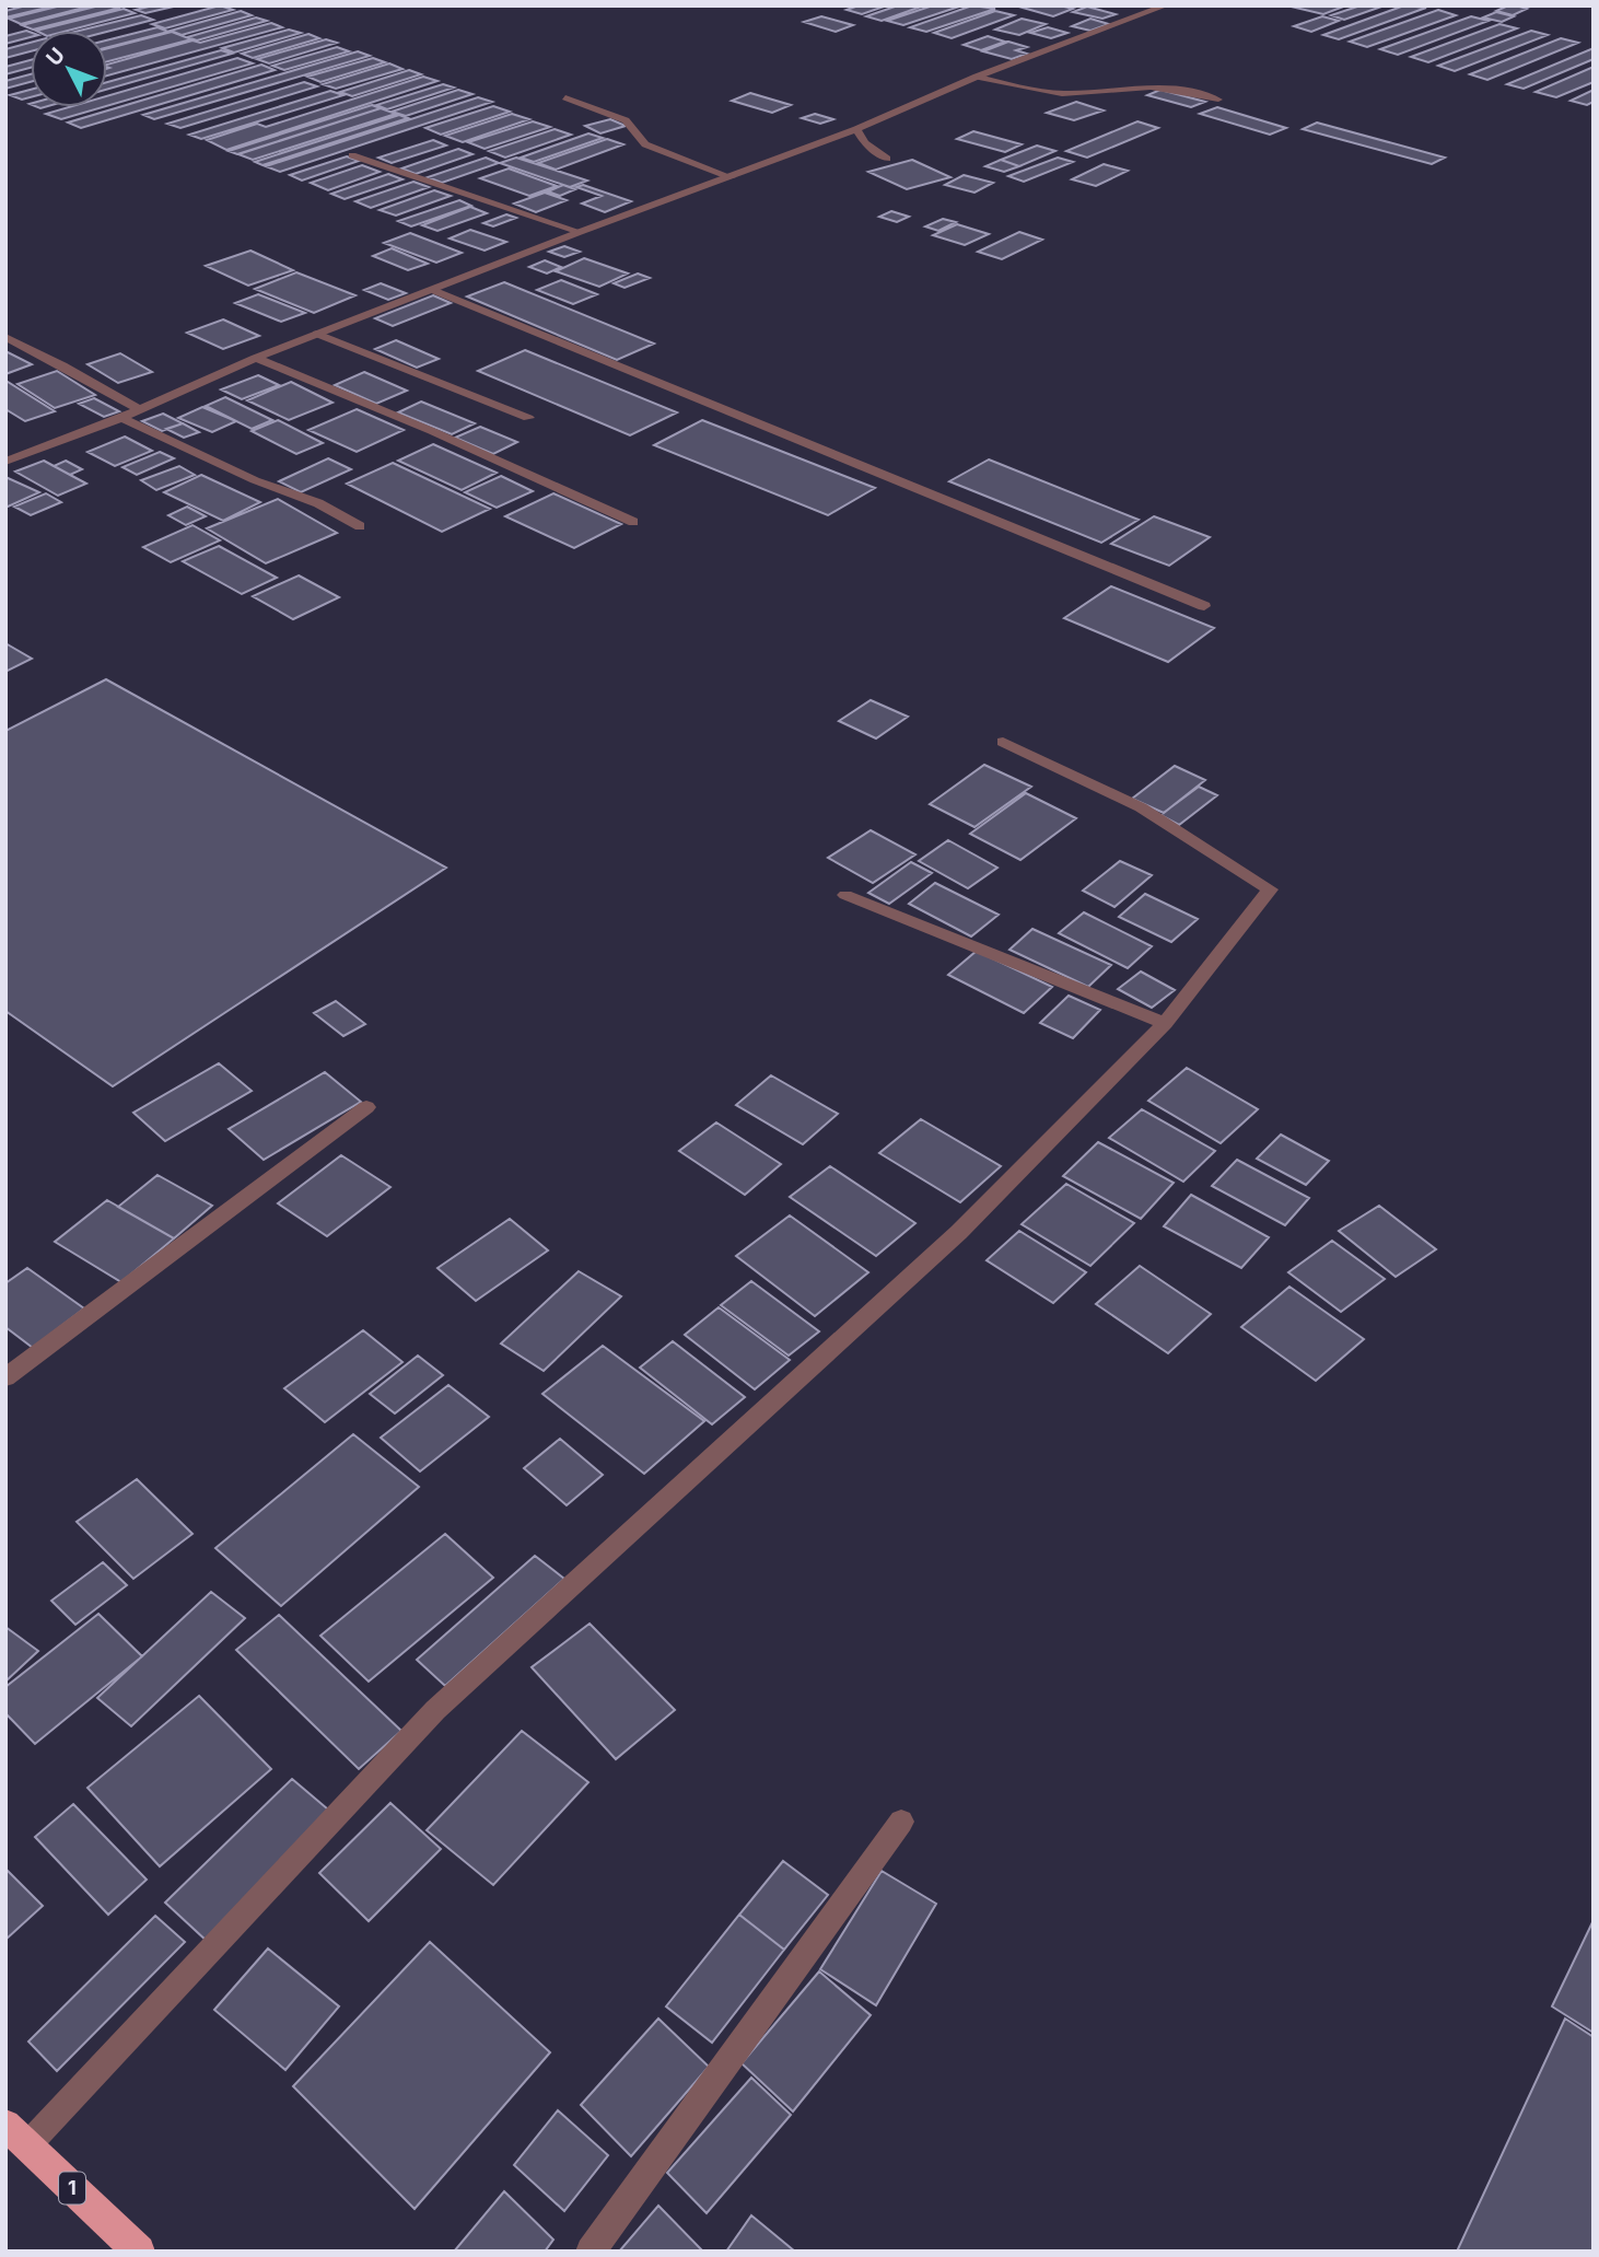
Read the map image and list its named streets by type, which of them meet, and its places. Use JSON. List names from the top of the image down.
{
  "streets": {
    "highway": ["1"]
  },
  "north": "top left"
}
